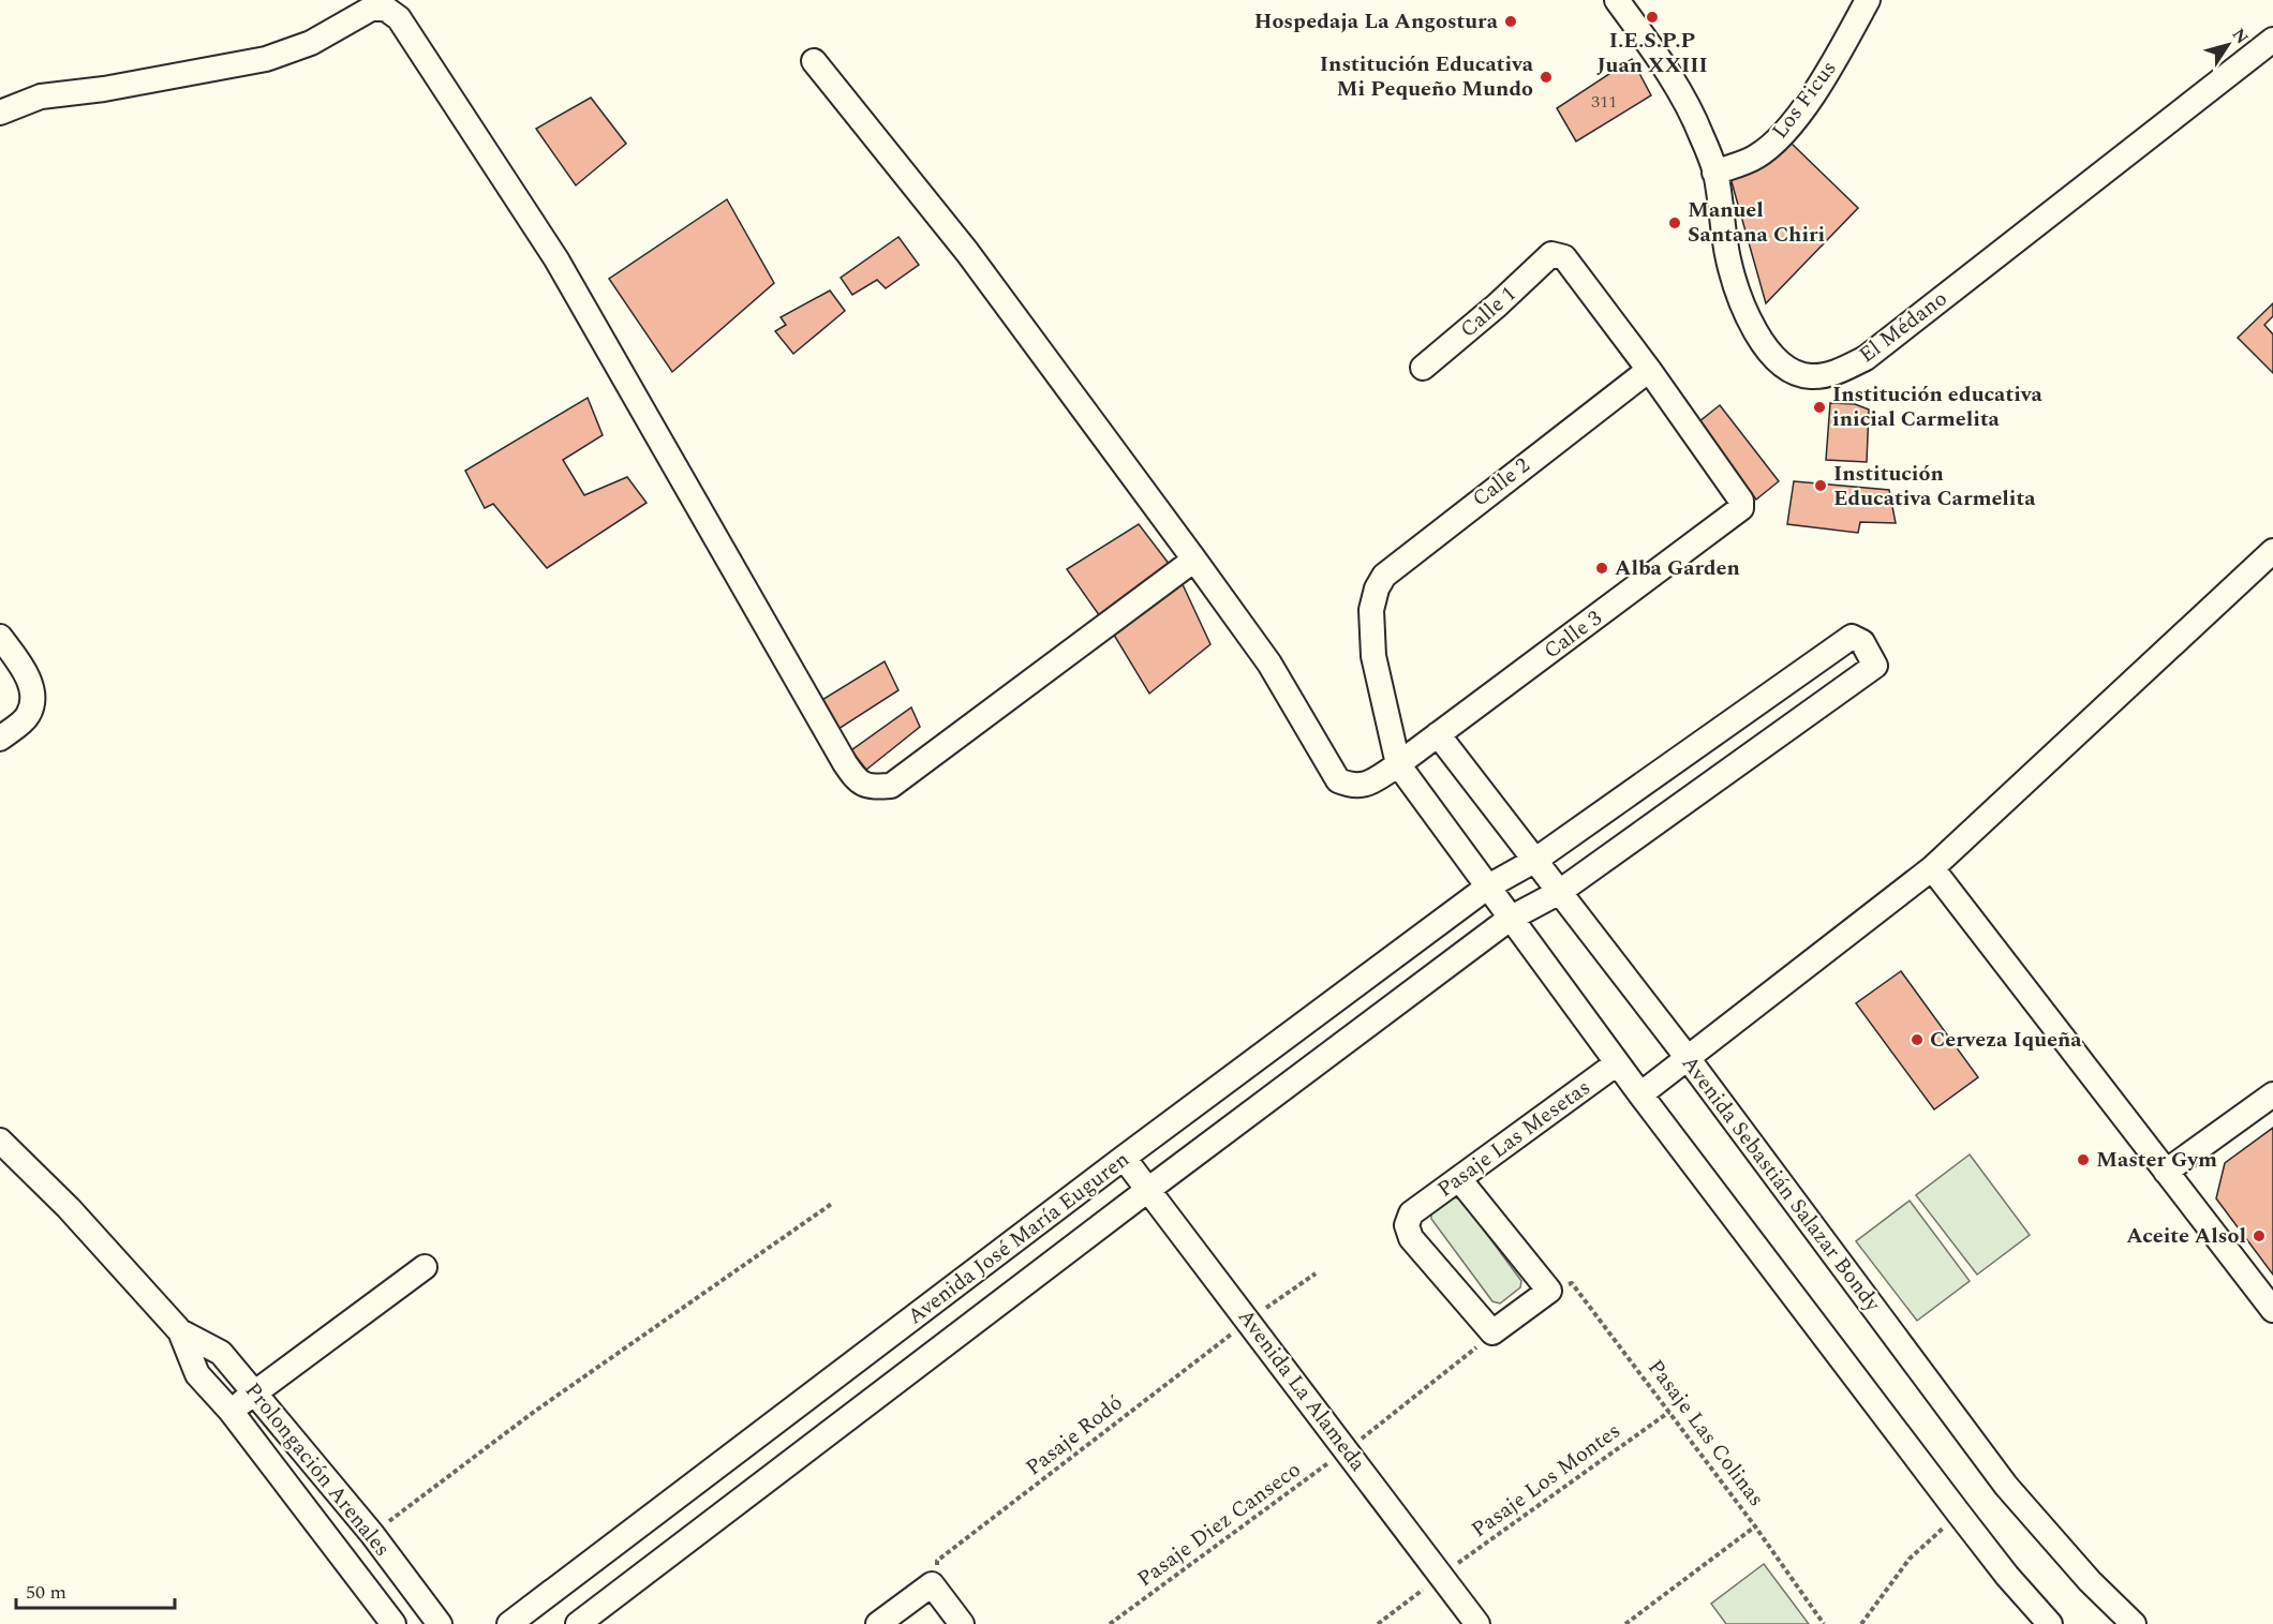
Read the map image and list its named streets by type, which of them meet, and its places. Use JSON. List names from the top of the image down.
{
  "streets": {
    "street": [
      "Los Ficus",
      "Calle 1",
      "El Médano",
      "Calle 2",
      "Calle 3",
      "Pasaje Las Mesetas",
      "Avenida Sebastián Salazar Bondy",
      "Avenida José María Euguren",
      "Avenida La Alameda",
      "Prolongación Arenales"
    ],
    "path": [
      "Pasaje Las Colinas",
      "Pasaje Rodó",
      "Pasaje Los Montes",
      "Pasaje Diez Canseco"
    ]
  },
  "crossings": [
    ["Los Ficus", "El Médano"],
    ["Calle 1", "Calle 2"],
    ["Calle 1", "Calle 3"],
    ["Calle 2", "Calle 3"],
    ["Calle 3", "Avenida Sebastián Salazar Bondy"],
    ["Pasaje Las Mesetas", "Pasaje Diez Canseco"],
    ["Avenida Sebastián Salazar Bondy", "Avenida José María Euguren"],
    ["Avenida José María Euguren", "Avenida La Alameda"],
    ["Avenida La Alameda", "Pasaje Rodó"],
    ["Avenida La Alameda", "Pasaje Los Montes"],
    ["Avenida La Alameda", "Pasaje Diez Canseco"],
    ["Pasaje Las Colinas", "Pasaje Los Montes"]
  ],
  "places": [
    "I.E.S.P.P Juan XXIII",
    "Hospedaja La Angostura",
    "Institución Educativa Mi Pequeño Mundo",
    "Manuel Santana Chiri",
    "Institución educativa inicial Carmelita",
    "Institución Educativa Carmelita",
    "Alba Garden",
    "Cerveza Iqueña",
    "Master Gym",
    "Aceite Alsol"
  ],
  "house_numbers": ["311"],
  "scale_bar": "50 m",
  "north": "top right"
}
